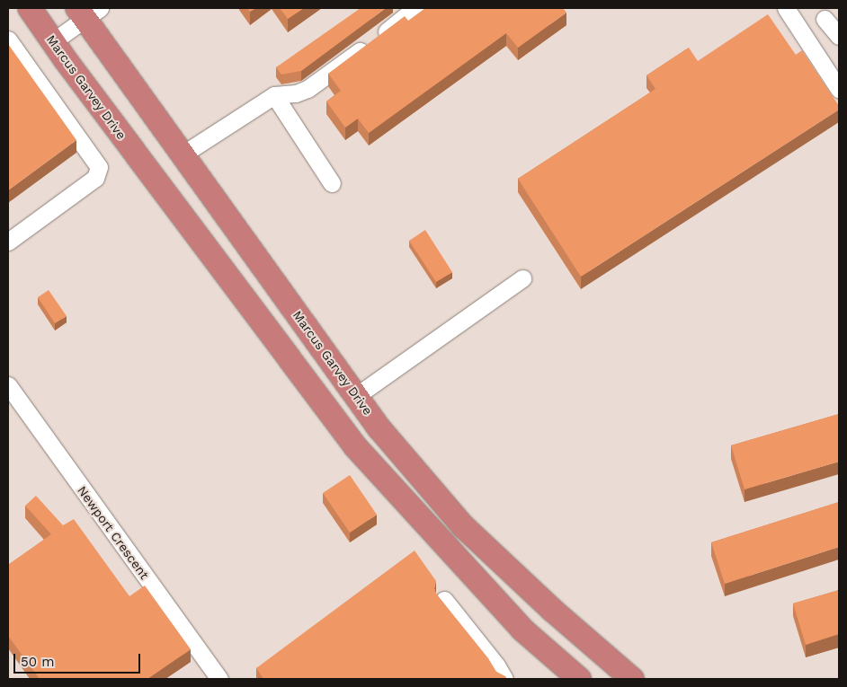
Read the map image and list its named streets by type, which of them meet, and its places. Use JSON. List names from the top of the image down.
{
  "streets": {
    "highway": ["Marcus Garvey Drive"],
    "street": ["Newport Crescent"]
  },
  "scale_bar": "50 m"
}
